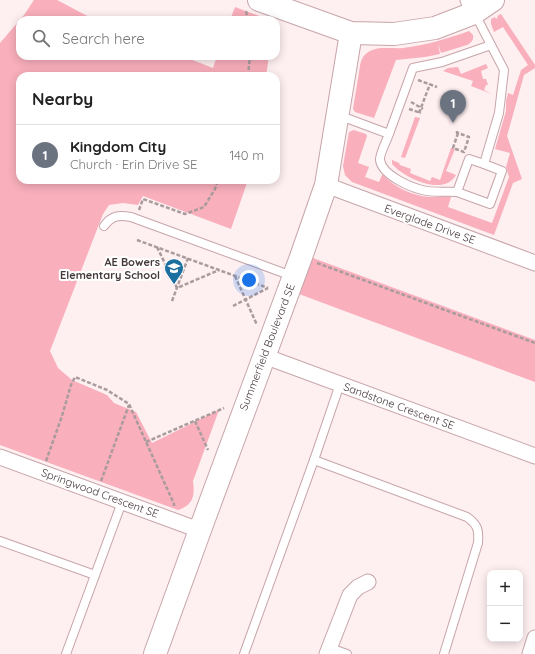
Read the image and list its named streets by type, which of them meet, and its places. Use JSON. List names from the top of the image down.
{
  "streets": {
    "street": [
      "Everglade Drive SE",
      "Summerfield Boulevard SE",
      "Sandstone Crescent SE",
      "Springwood Crescent SE"
    ]
  },
  "crossings": [
    ["Everglade Drive SE", "Summerfield Boulevard SE"],
    ["Summerfield Boulevard SE", "Sandstone Crescent SE"],
    ["Summerfield Boulevard SE", "Springwood Crescent SE"]
  ],
  "places": {
    "school or university": ["AE Bowers Elementary School"]
  },
  "page": {
    "search": "Search here",
    "heading": "Nearby",
    "pins": "1",
    "list": [
      {
        "mark": "1",
        "name": "Kingdom City",
        "note": "Church · Erin Drive SE",
        "value": "140 m"
      }
    ],
    "map_buttons": ["+", "−"]
  }
}
